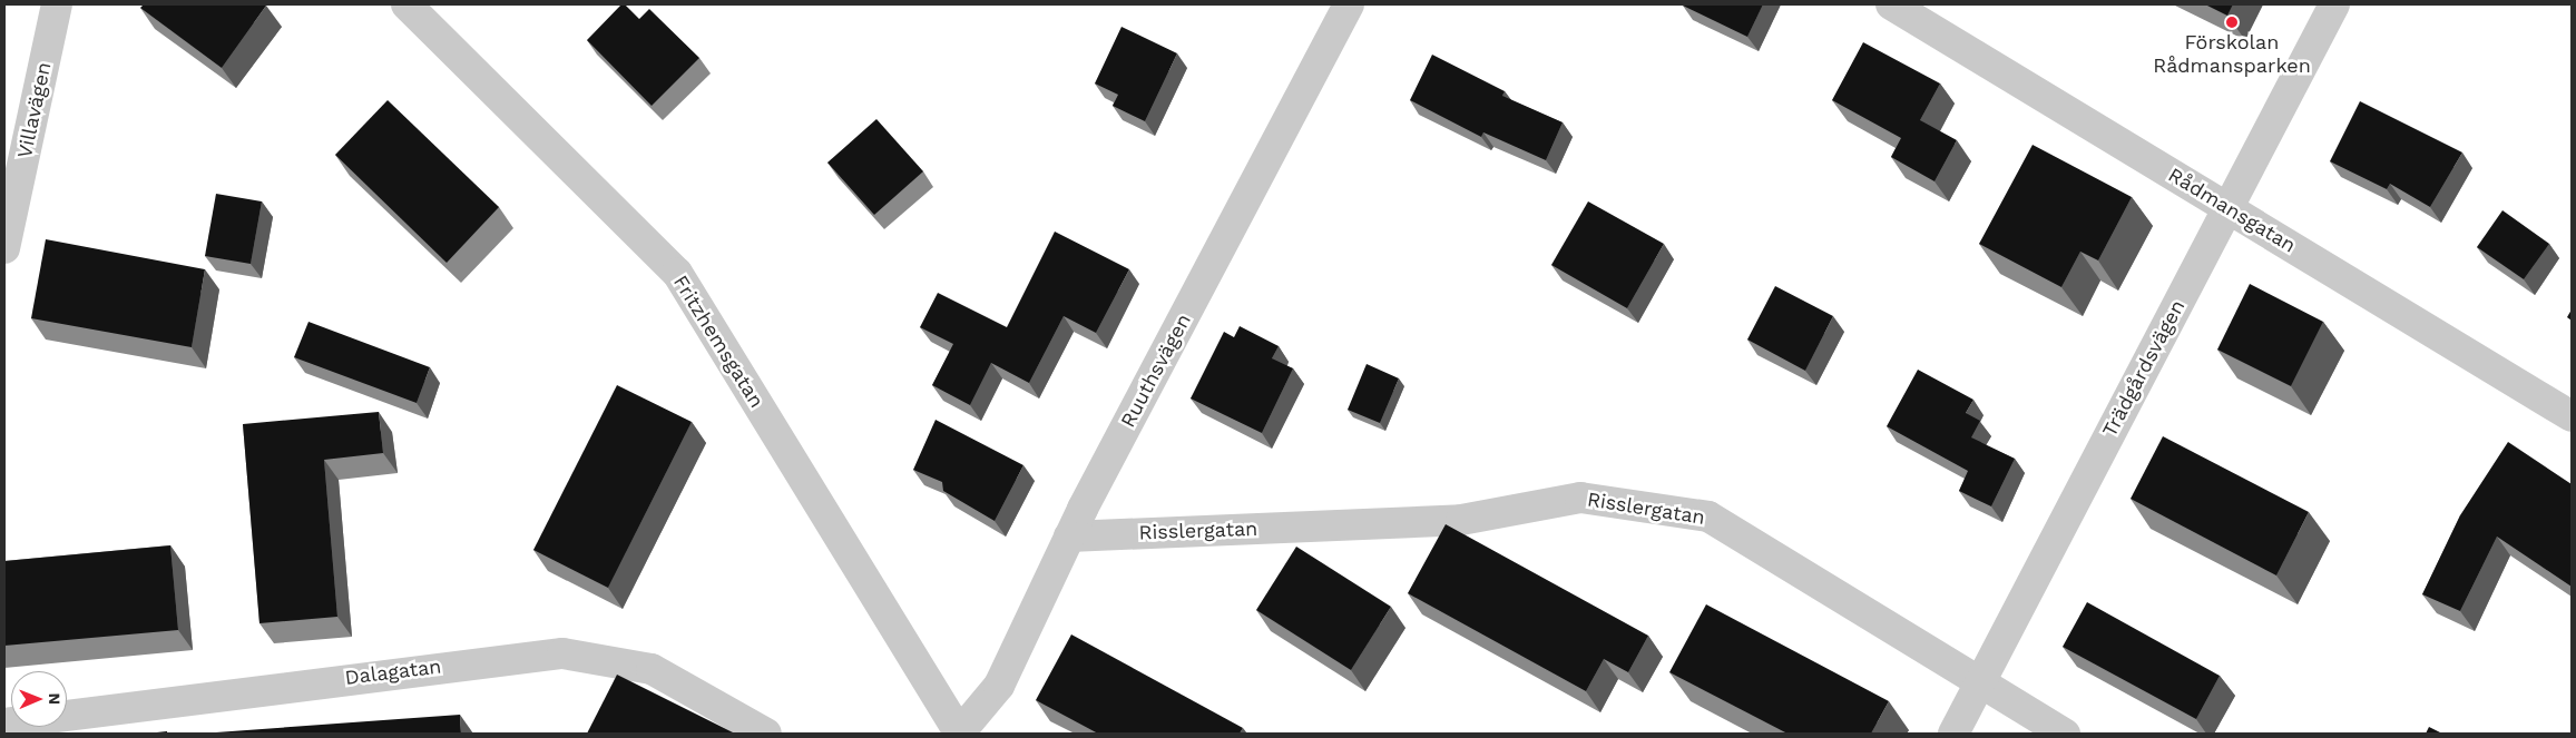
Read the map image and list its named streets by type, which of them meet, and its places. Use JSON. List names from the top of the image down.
{
  "streets": {
    "street": [
      "Villavägen",
      "Rådmansgatan",
      "Fritzhemsgatan",
      "Trädgårdsvägen",
      "Ruuthsvägen",
      "Risslergatan",
      "Dalagatan"
    ]
  },
  "crossings": [
    ["Rådmansgatan", "Trädgårdsvägen"],
    ["Fritzhemsgatan", "Ruuthsvägen"],
    ["Trädgårdsvägen", "Risslergatan"],
    ["Ruuthsvägen", "Risslergatan"]
  ],
  "places": ["Förskolan Rådmansparken"],
  "north": "right"
}
